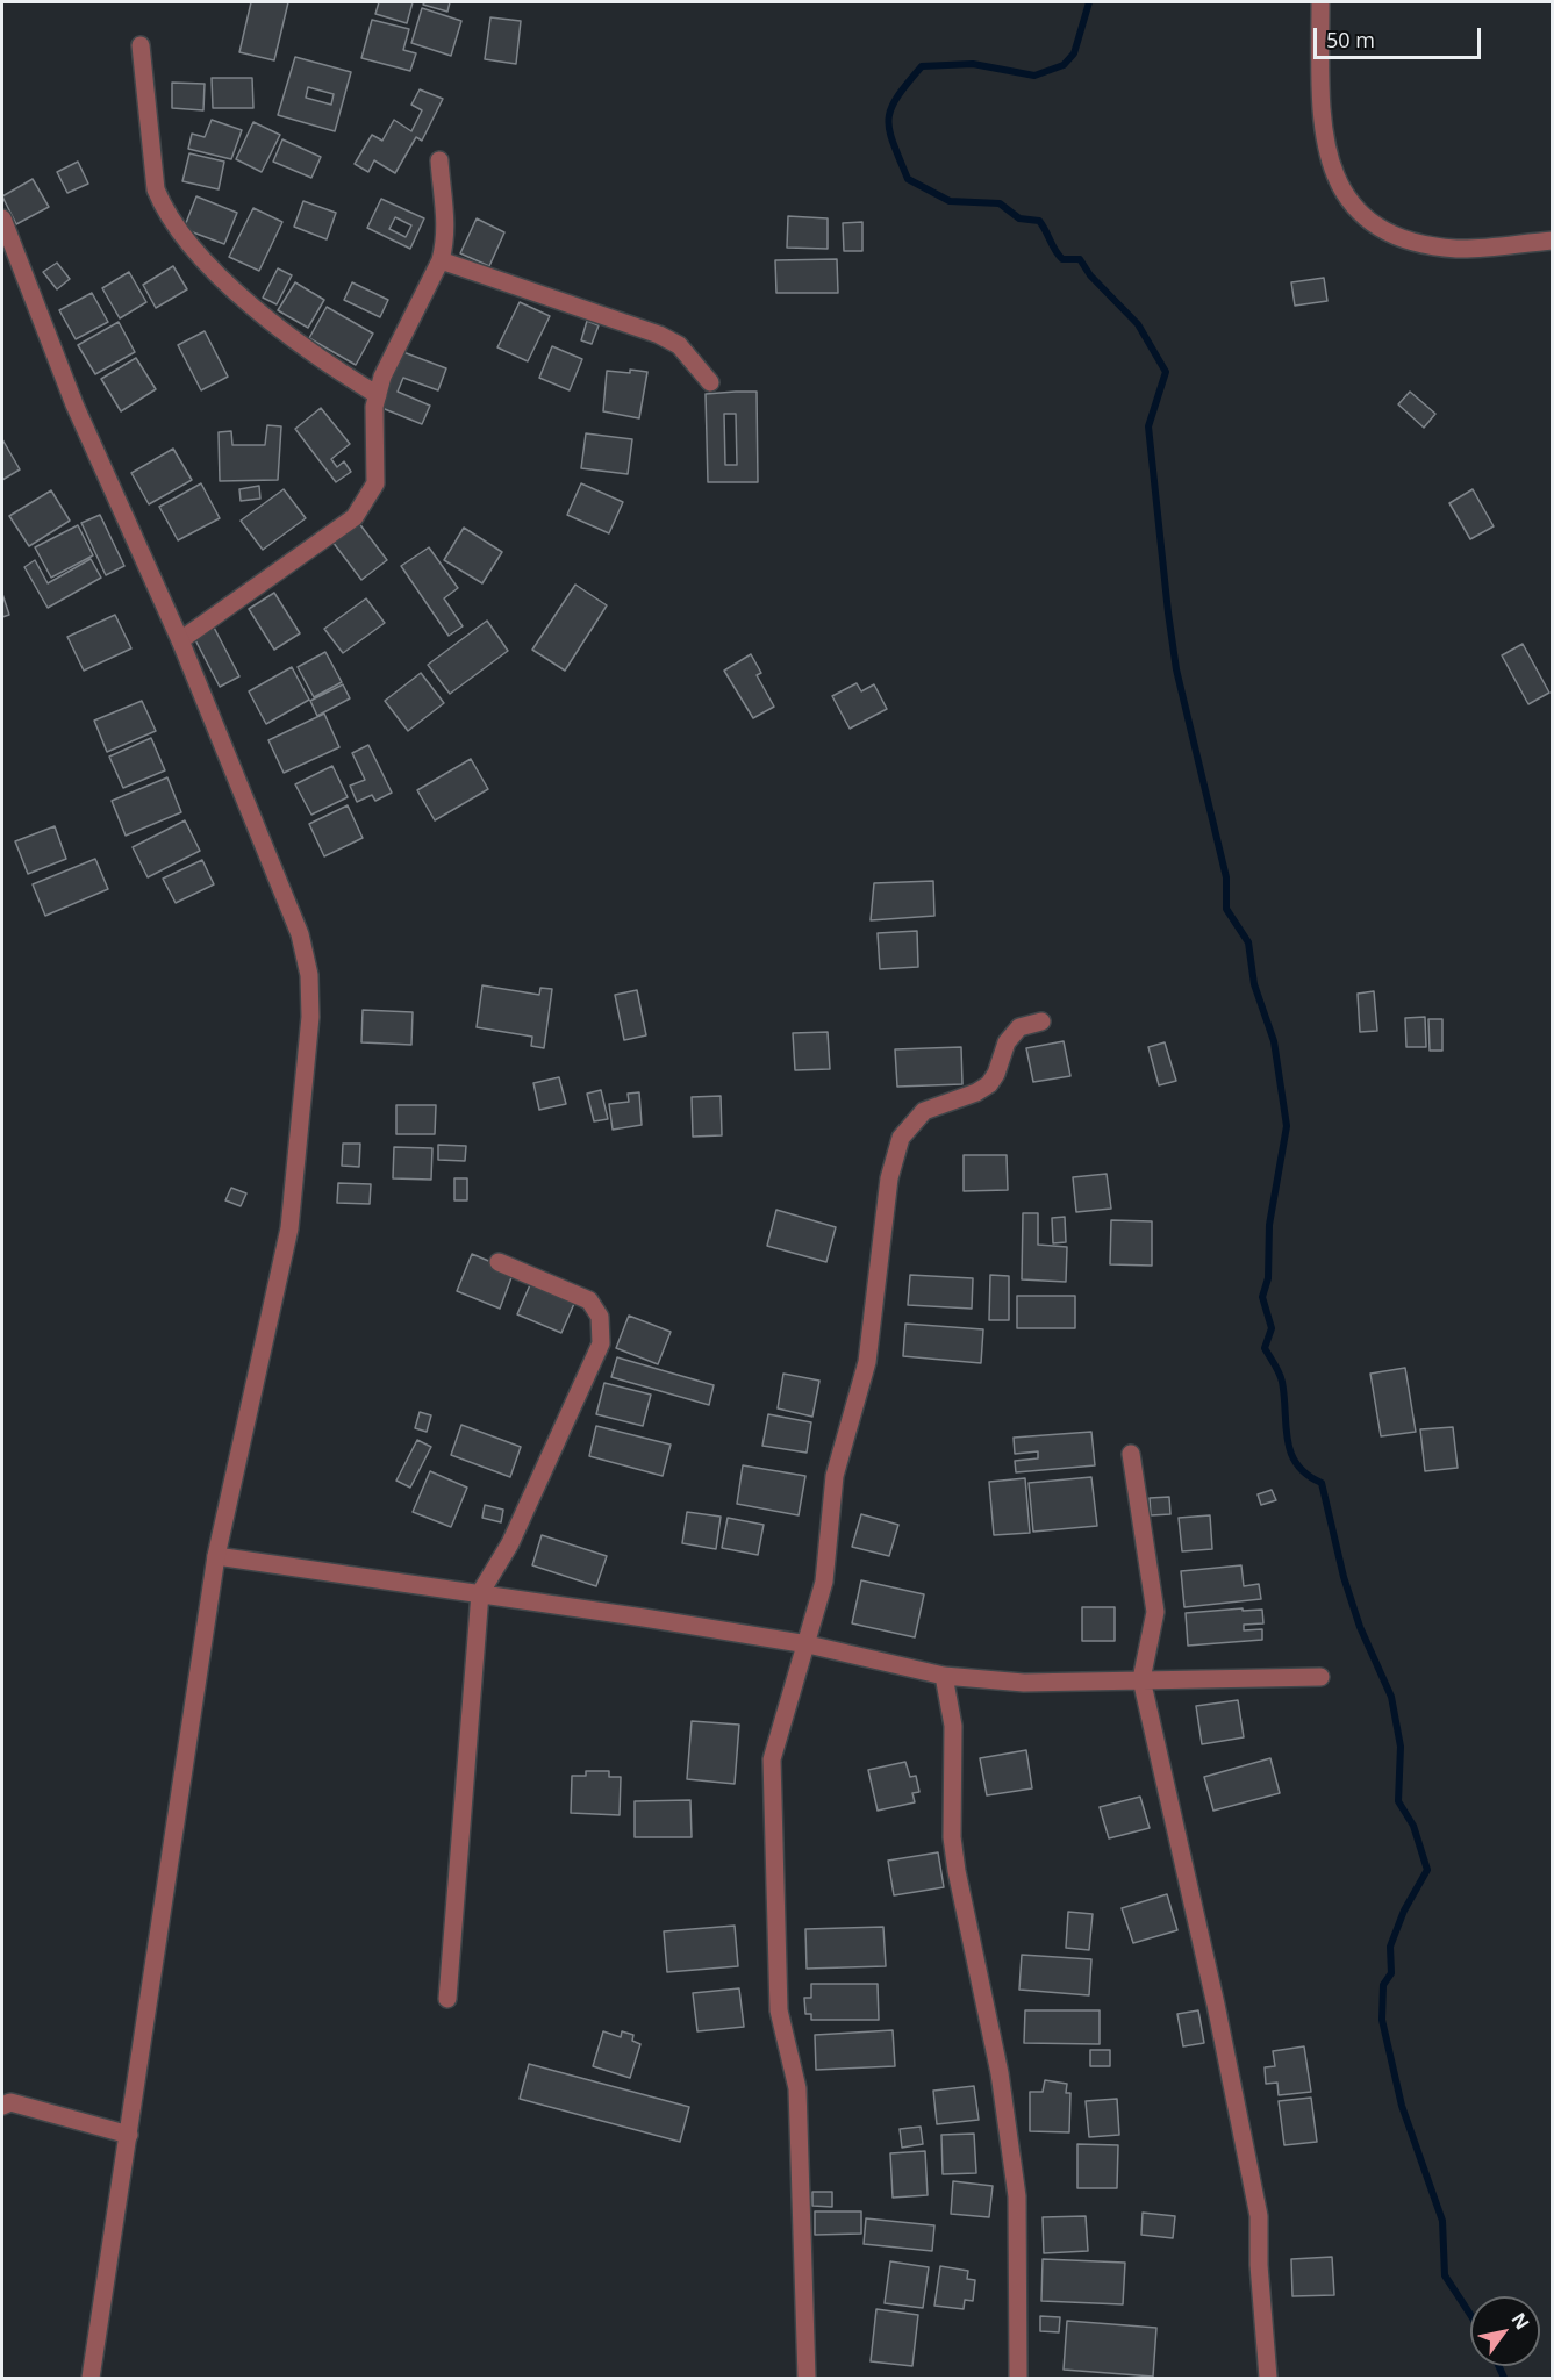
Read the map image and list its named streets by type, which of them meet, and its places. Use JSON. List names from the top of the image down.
{
  "scale_bar": "50 m",
  "north": "top right"
}
